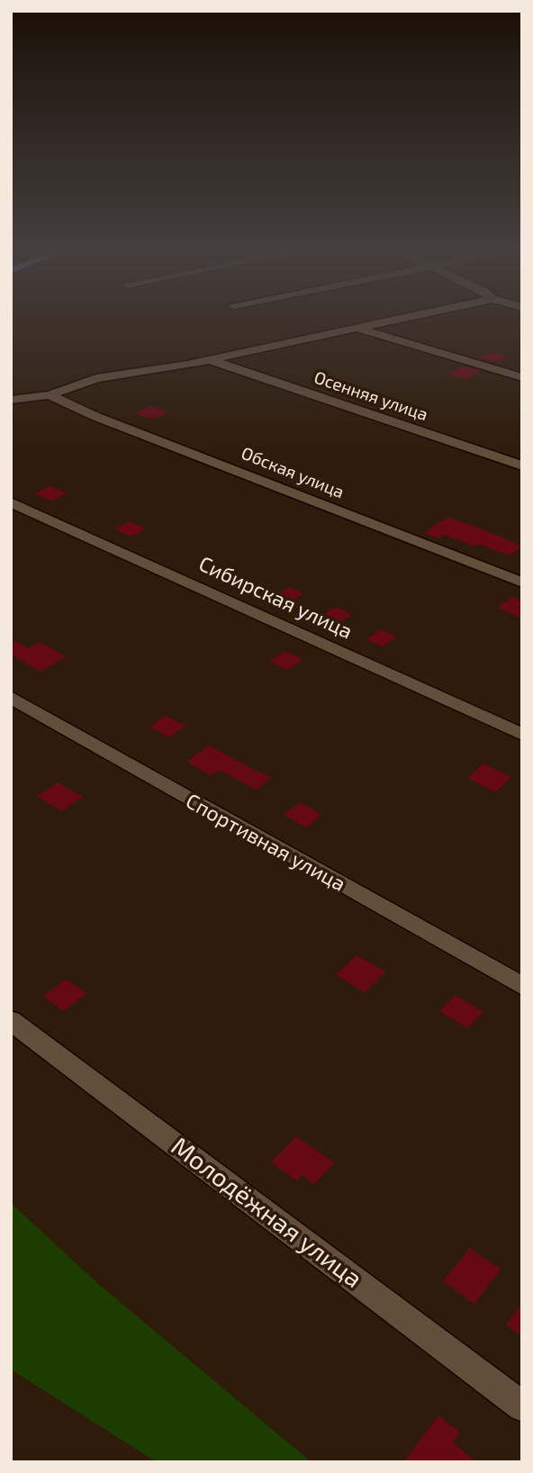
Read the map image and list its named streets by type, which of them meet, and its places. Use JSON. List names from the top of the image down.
{
  "streets": {
    "street": [
      "Осенняя улица",
      "Обская улица",
      "Сибирская улица",
      "Спортивная улица",
      "Молодёжная улица"
    ]
  }
}
